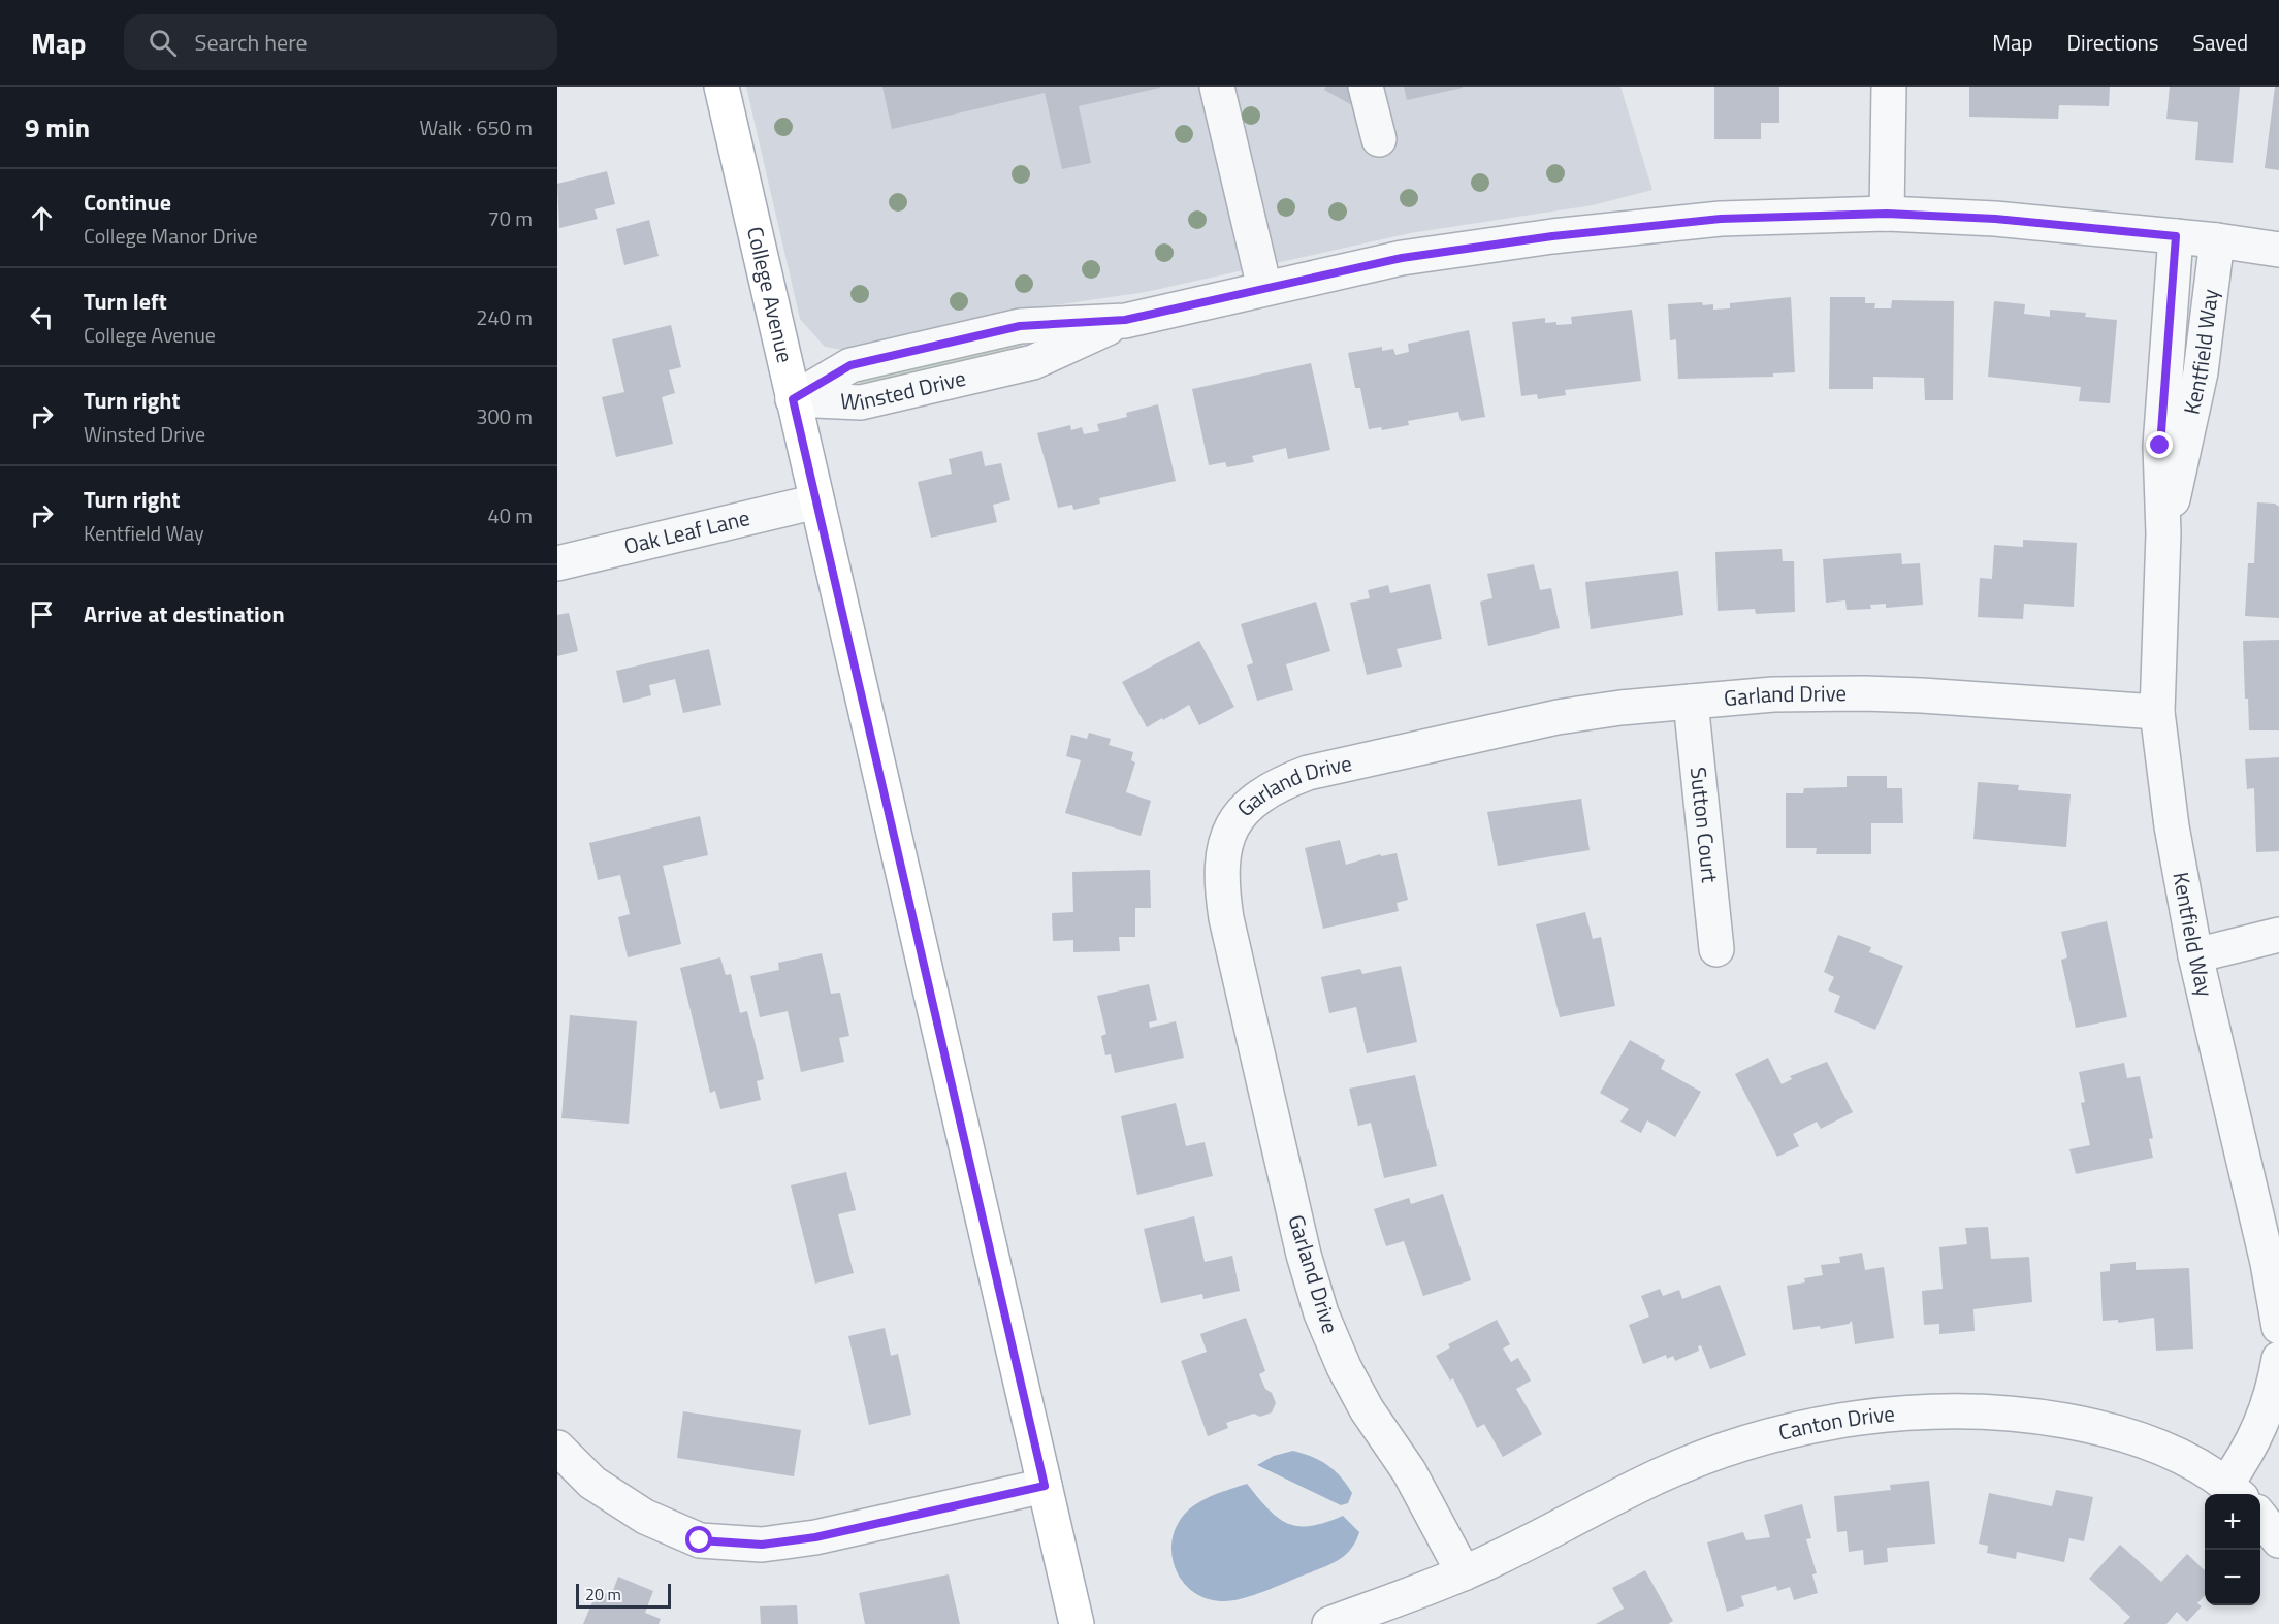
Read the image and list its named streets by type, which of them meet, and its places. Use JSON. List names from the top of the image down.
{
  "streets": {
    "main road": ["College Avenue"],
    "street": [
      "Kentfield Way",
      "Winsted Drive",
      "Oak Leaf Lane",
      "Garland Drive",
      "Sutton Court",
      "Canton Drive"
    ]
  },
  "crossings": [
    ["College Avenue", "Winsted Drive"],
    ["College Avenue", "Oak Leaf Lane"],
    ["Kentfield Way", "Winsted Drive"],
    ["Kentfield Way", "Garland Drive"],
    ["Garland Drive", "Sutton Court"],
    ["Garland Drive", "Canton Drive"]
  ],
  "scale_bar": "20 m",
  "page": {
    "header": "Map",
    "search": "Search here",
    "nav": ["Map", "Directions", "Saved"],
    "heading": ["9 min", "Walk · 650 m"],
    "list": [
      ["Continue", "College Manor Drive", "70 m"],
      ["Turn left", "College Avenue", "240 m"],
      ["Turn right", "Winsted Drive", "300 m"],
      ["Turn right", "Kentfield Way", "40 m"],
      "Arrive at destination"
    ],
    "map_buttons": ["+", "−"],
    "scale": "20 m"
  }
}
